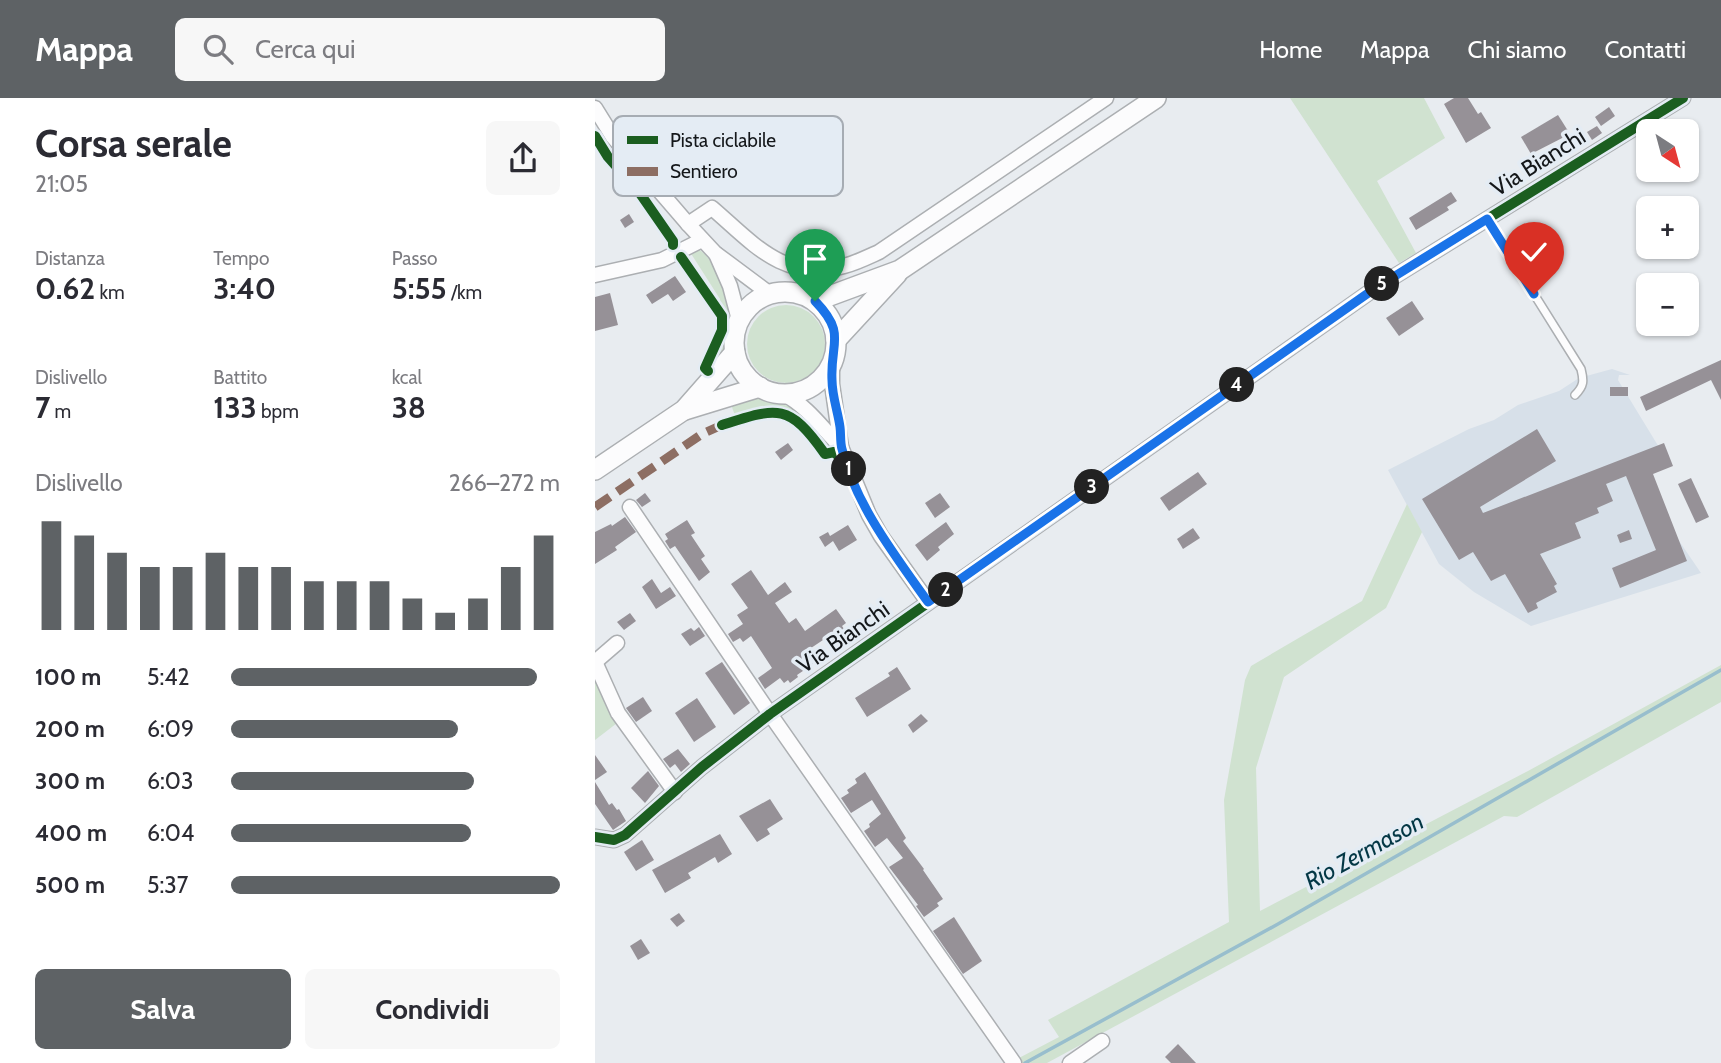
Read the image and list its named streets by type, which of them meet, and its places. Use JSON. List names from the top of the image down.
{
  "streets": {
    "street": ["Via Bianchi"]
  },
  "water": ["Rio Zermason"],
  "legend": ["Pista ciclabile", "Sentiero"],
  "north": "bottom right",
  "page": {
    "header": "Mappa",
    "search": "Cerca qui",
    "nav": [
      "Home",
      "Mappa",
      "Chi siamo",
      "Contatti"
    ],
    "heading": ["Corsa serale", "21:05"],
    "map_buttons": ["+", "−"],
    "stats": [
      ["Distanza", "0.62 km"],
      ["Tempo", "3:40"],
      ["Passo", "5:55 /km"],
      ["Dislivello", "7 m"],
      ["Battito", "133 bpm"],
      ["kcal", "38"]
    ],
    "pins": [
      "5",
      "4",
      "1",
      "3",
      "2"
    ],
    "chart": ["Dislivello", "266–272 m"],
    "list": [
      {
        "name": "100 m",
        "note": "5:42"
      },
      {
        "name": "200 m",
        "note": "6:09"
      },
      {
        "name": "300 m",
        "note": "6:03"
      },
      {
        "name": "400 m",
        "note": "6:04"
      },
      {
        "name": "500 m",
        "note": "5:37"
      }
    ],
    "buttons": ["Salva", "Condividi"]
  }
}
